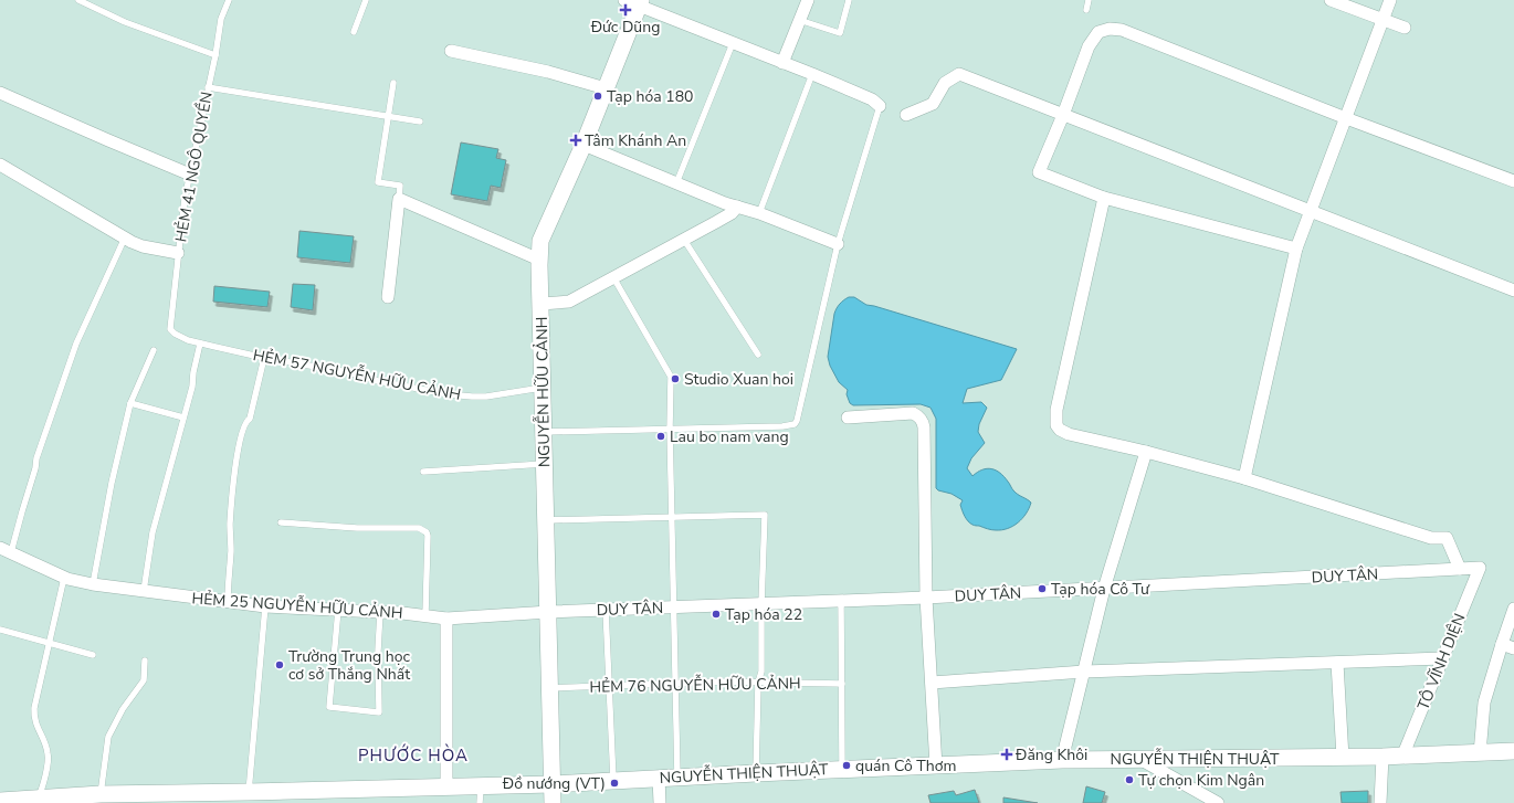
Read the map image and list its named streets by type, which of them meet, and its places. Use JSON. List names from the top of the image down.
{
  "streets": {
    "street": [
      "NGUYỄN HỮU CẢNH",
      "DUY TÂN",
      "HẺM 25 NGUYỄN HỮU CẢNH",
      "TÔ VĨNH DIỆN",
      "NGUYỄN THIỆN THUẬT"
    ],
    "lane": ["HẺM 41 NGÔ QUYỀN", "HẺM 57 NGUYỄN HỮU CẢNH", "HẺM 76 NGUYỄN HỮU CẢNH"]
  },
  "crossings": [
    ["HẺM 41 NGÔ QUYỀN", "HẺM 57 NGUYỄN HỮU CẢNH"],
    ["HẺM 57 NGUYỄN HỮU CẢNH", "NGUYỄN HỮU CẢNH"],
    ["NGUYỄN HỮU CẢNH", "DUY TÂN"],
    ["NGUYỄN HỮU CẢNH", "HẺM 25 NGUYỄN HỮU CẢNH"],
    ["NGUYỄN HỮU CẢNH", "HẺM 76 NGUYỄN HỮU CẢNH"],
    ["NGUYỄN HỮU CẢNH", "NGUYỄN THIỆN THUẬT"],
    ["DUY TÂN", "HẺM 25 NGUYỄN HỮU CẢNH"],
    ["DUY TÂN", "TÔ VĨNH DIỆN"],
    ["TÔ VĨNH DIỆN", "NGUYỄN THIỆN THUẬT"]
  ],
  "districts": ["PHƯỚC HÒA"],
  "places": {
    "health": ["Đức Dũng", "Tâm Khánh An", "Đăng Khôi"],
    "other": [
      "Tạp hóa 180",
      "Studio Xuan hoi",
      "Lau bo nam vang",
      "Tạp hóa Cô Tư",
      "Tạp hóa 22",
      "Trường Trung học cơ sở Thắng Nhất",
      "quán Cô Thơm",
      "Tự chọn Kim Ngân",
      "Đồ nướng (VT)"
    ]
  }
}
